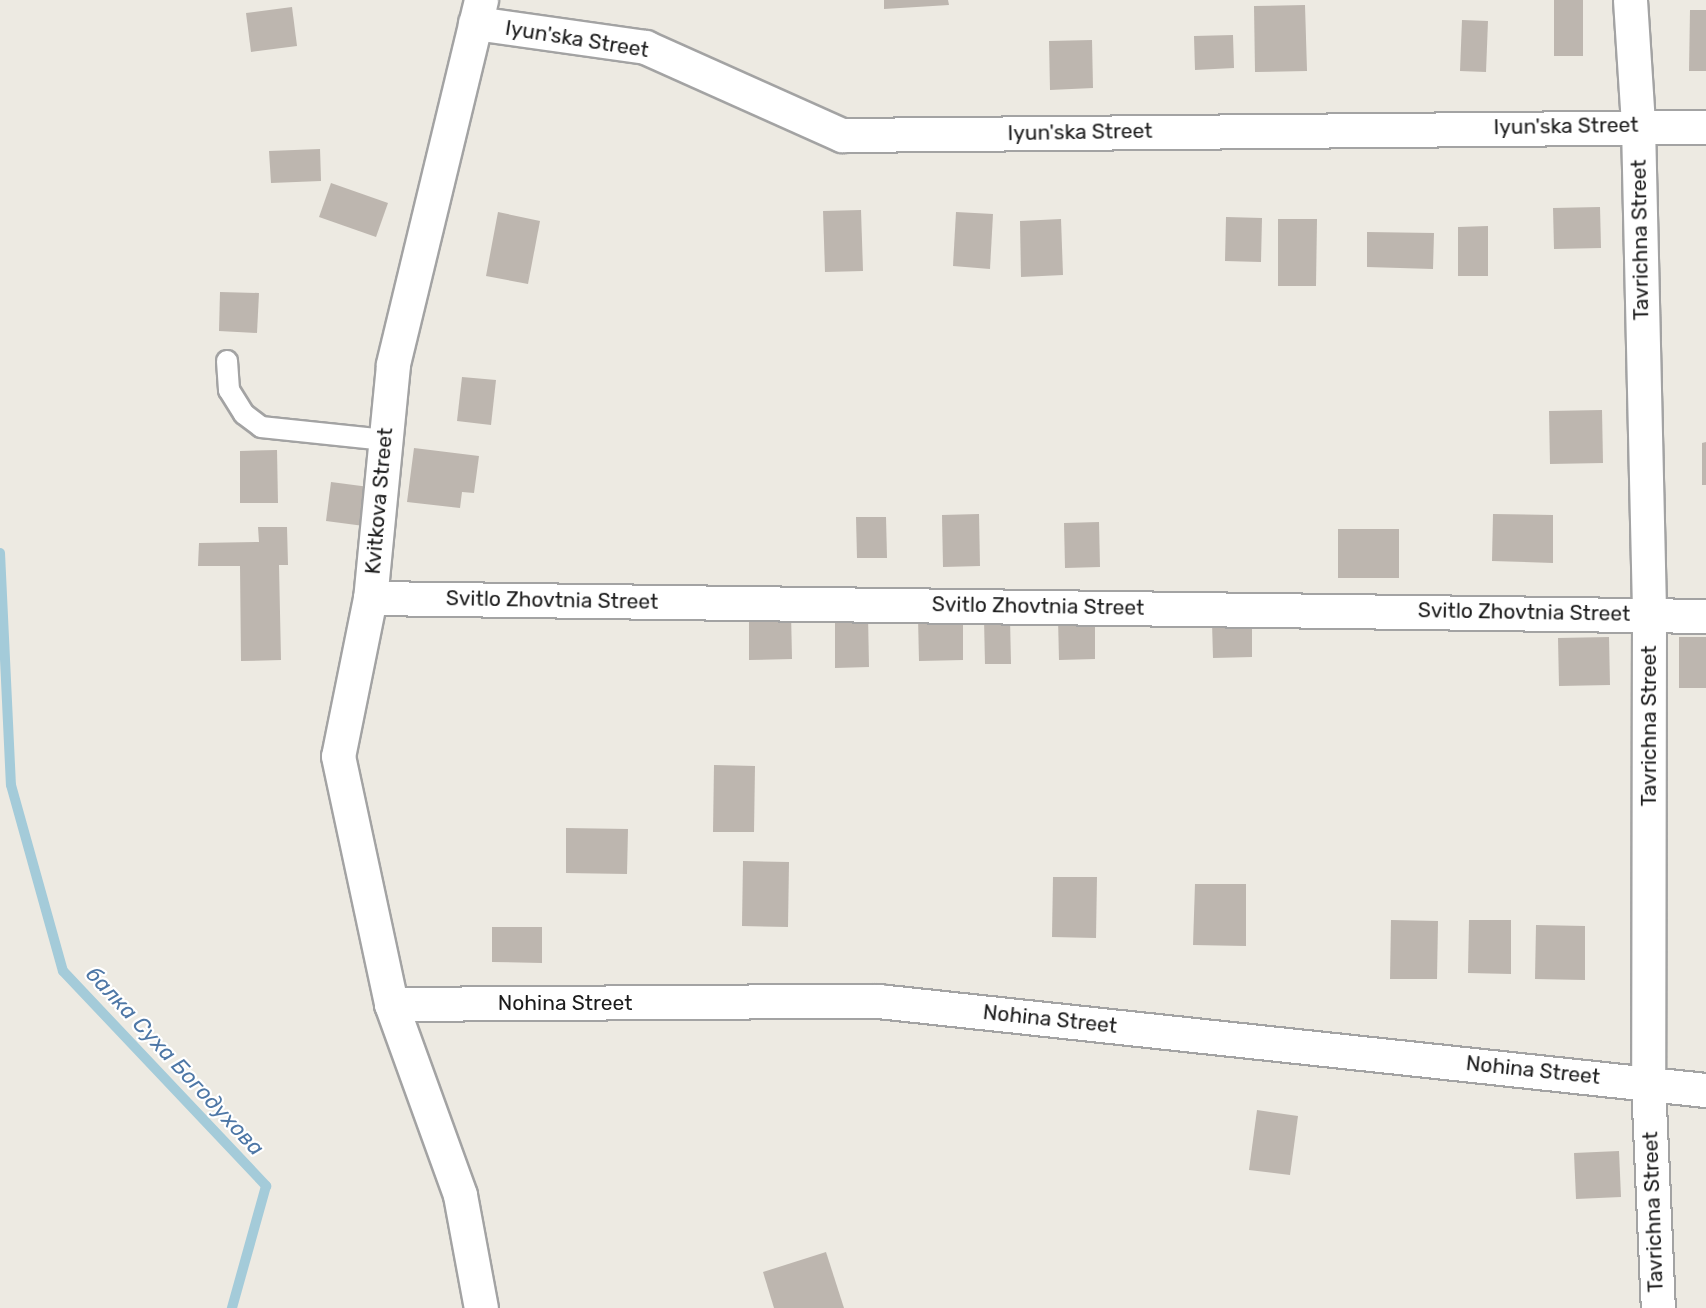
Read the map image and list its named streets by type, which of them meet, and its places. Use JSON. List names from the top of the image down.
{
  "streets": {
    "street": [
      "Iyun'ska Street",
      "Tavrichna Street",
      "Kvitkova Street",
      "Svitlo Zhovtnia Street",
      "Nohina Street"
    ]
  },
  "crossings": [
    ["Iyun'ska Street", "Tavrichna Street"],
    ["Iyun'ska Street", "Kvitkova Street"],
    ["Tavrichna Street", "Svitlo Zhovtnia Street"],
    ["Tavrichna Street", "Nohina Street"],
    ["Kvitkova Street", "Svitlo Zhovtnia Street"],
    ["Kvitkova Street", "Nohina Street"]
  ],
  "water": ["балка Суха Богодухова"]
}
